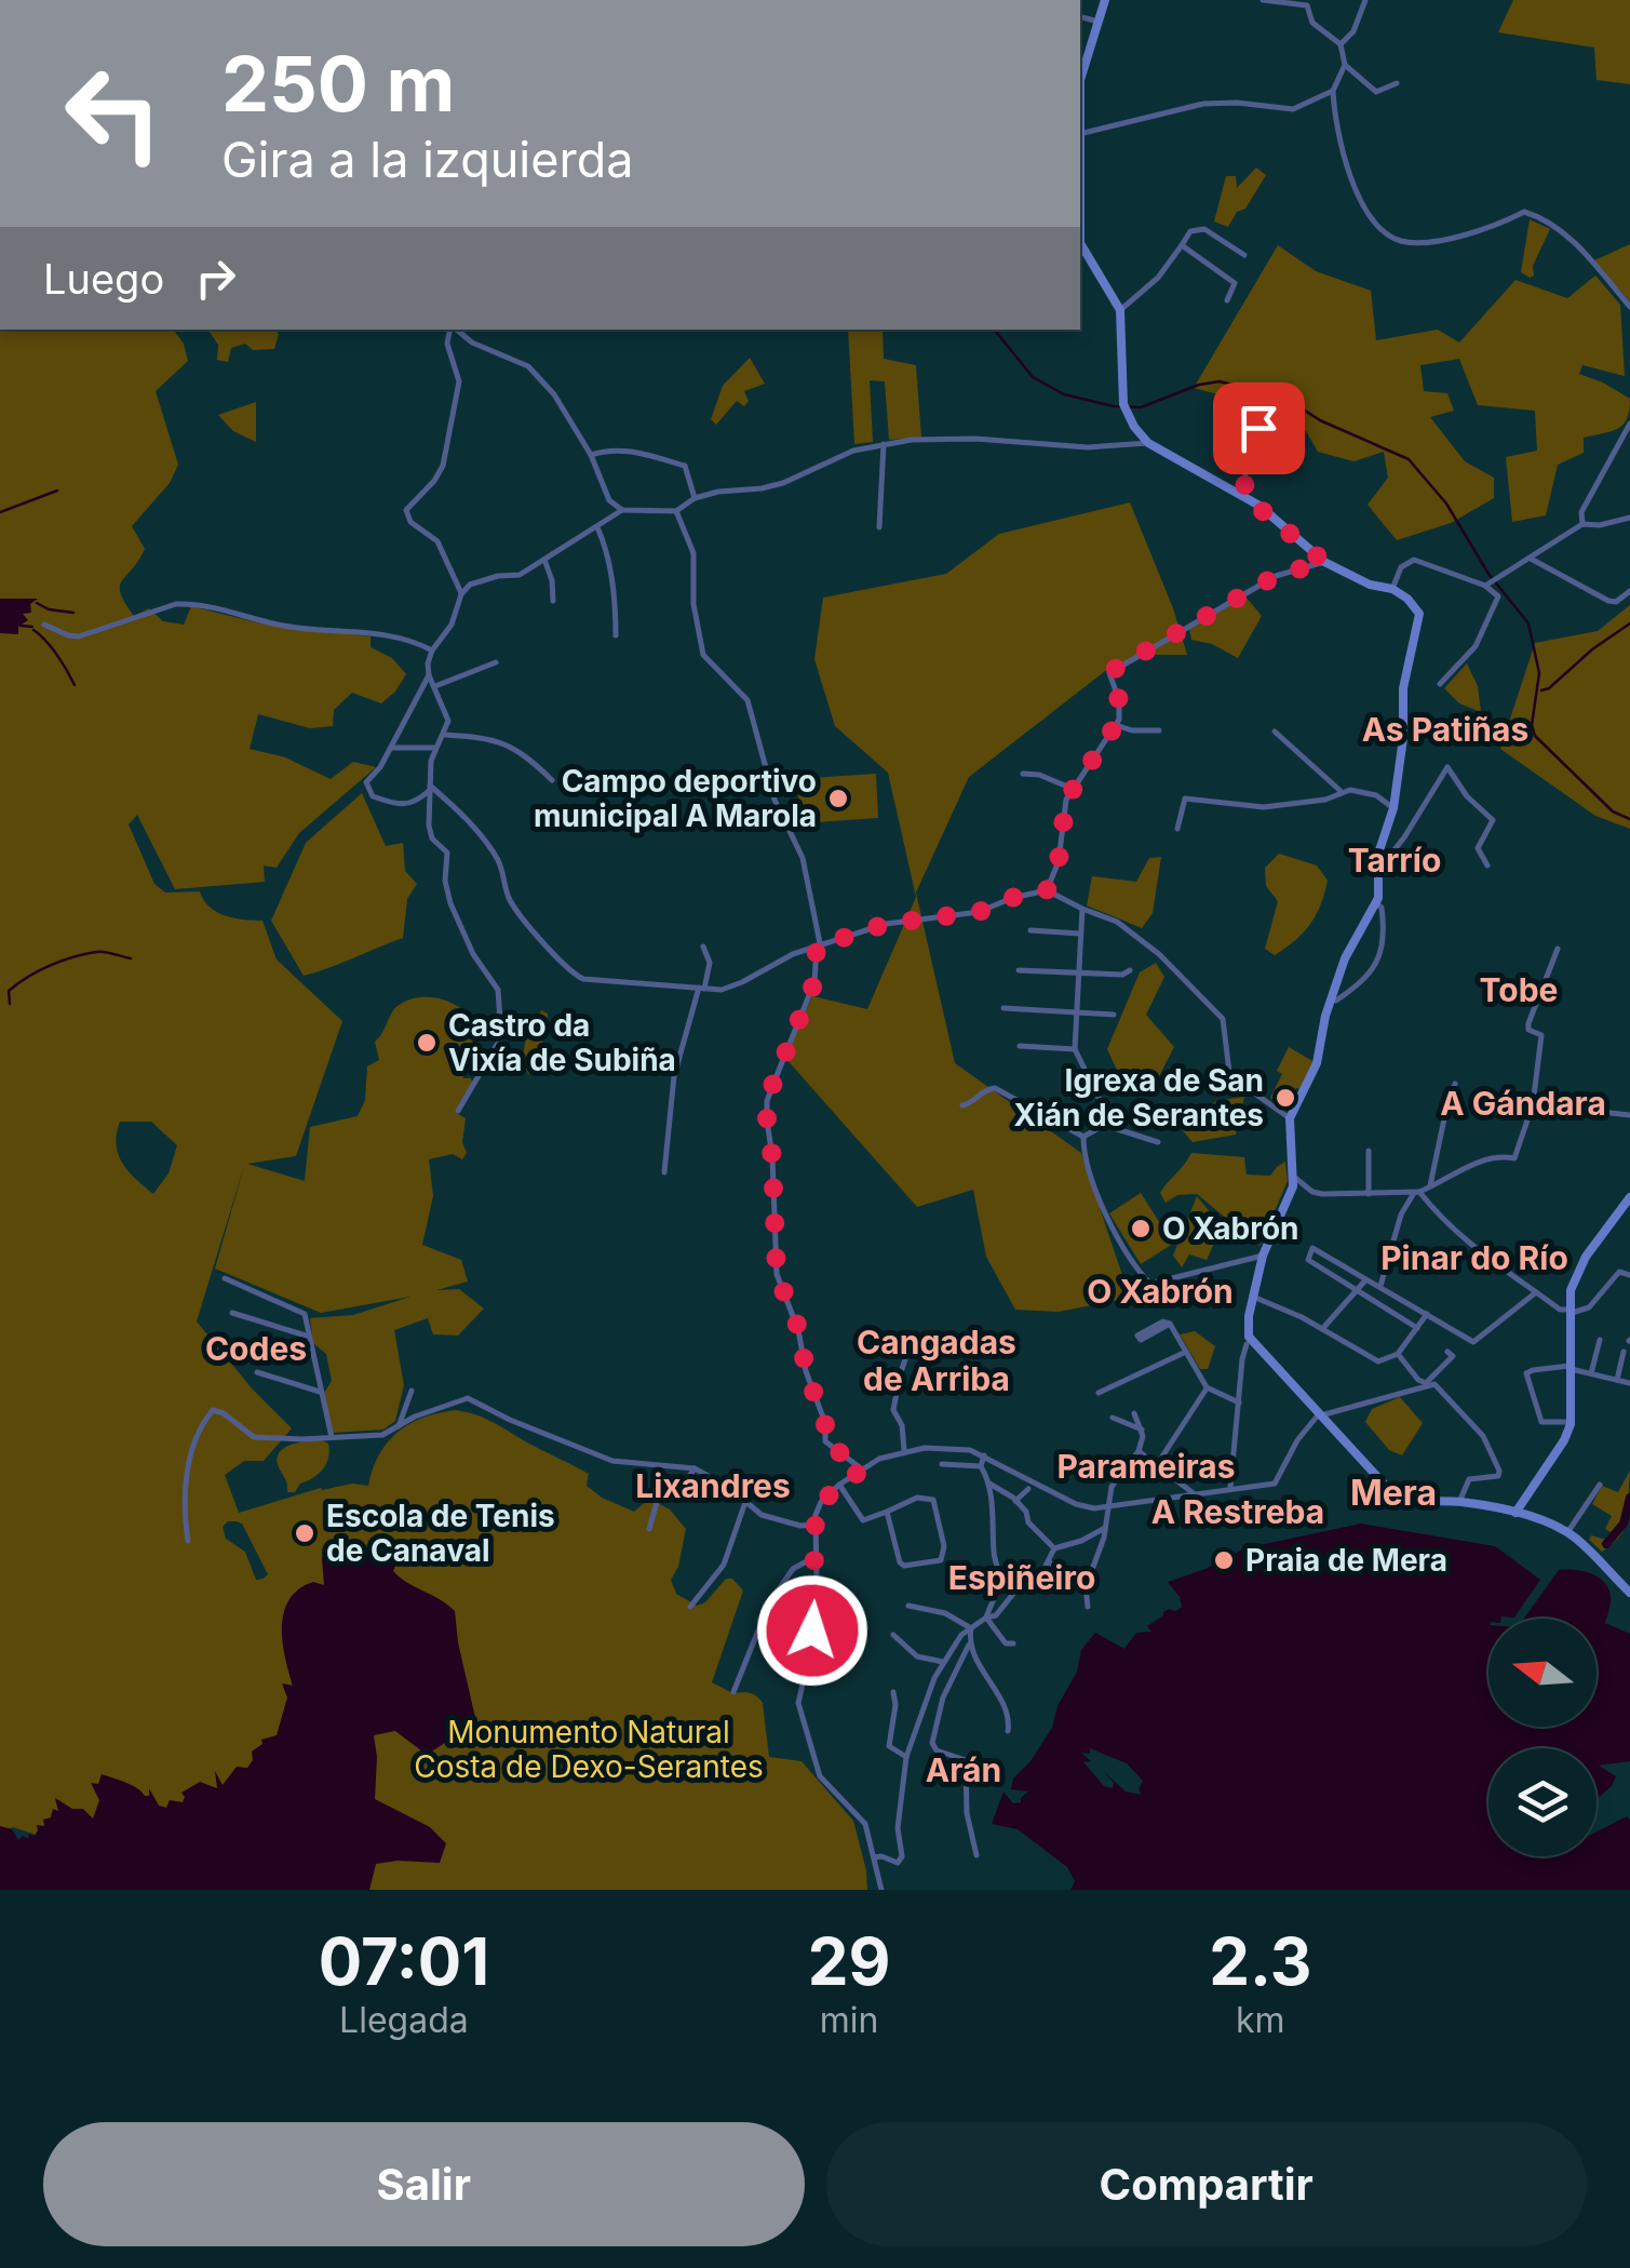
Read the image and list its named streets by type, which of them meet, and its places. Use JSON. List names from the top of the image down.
{
  "districts": [
    "As Patiñas",
    "Tarrío",
    "Tobe",
    "A Gándara",
    "Pinar do Río",
    "O Xabrón",
    "Cangadas de Arriba",
    "Codes",
    "Parameiras",
    "Lixandres",
    "Mera",
    "A Restreba",
    "Espiñeiro",
    "Arán"
  ],
  "parks": ["Monumento Natural Costa de Dexo-Serantes"],
  "places": [
    "Campo deportivo municipal A Marola",
    "Castro da Vixía de Subiña",
    "Igrexa de San Xián de Serantes",
    "O Xabrón",
    "Escola de Tenis de Canaval",
    "Praia de Mera"
  ],
  "north": "left",
  "page": {
    "turn": ["250 m", "Gira a la izquierda"],
    "then": "Luego",
    "eta": [
      "07:01",
      "Llegada",
      "29",
      "min",
      "2.3",
      "km"
    ],
    "buttons": ["Salir", "Compartir"]
  }
}
